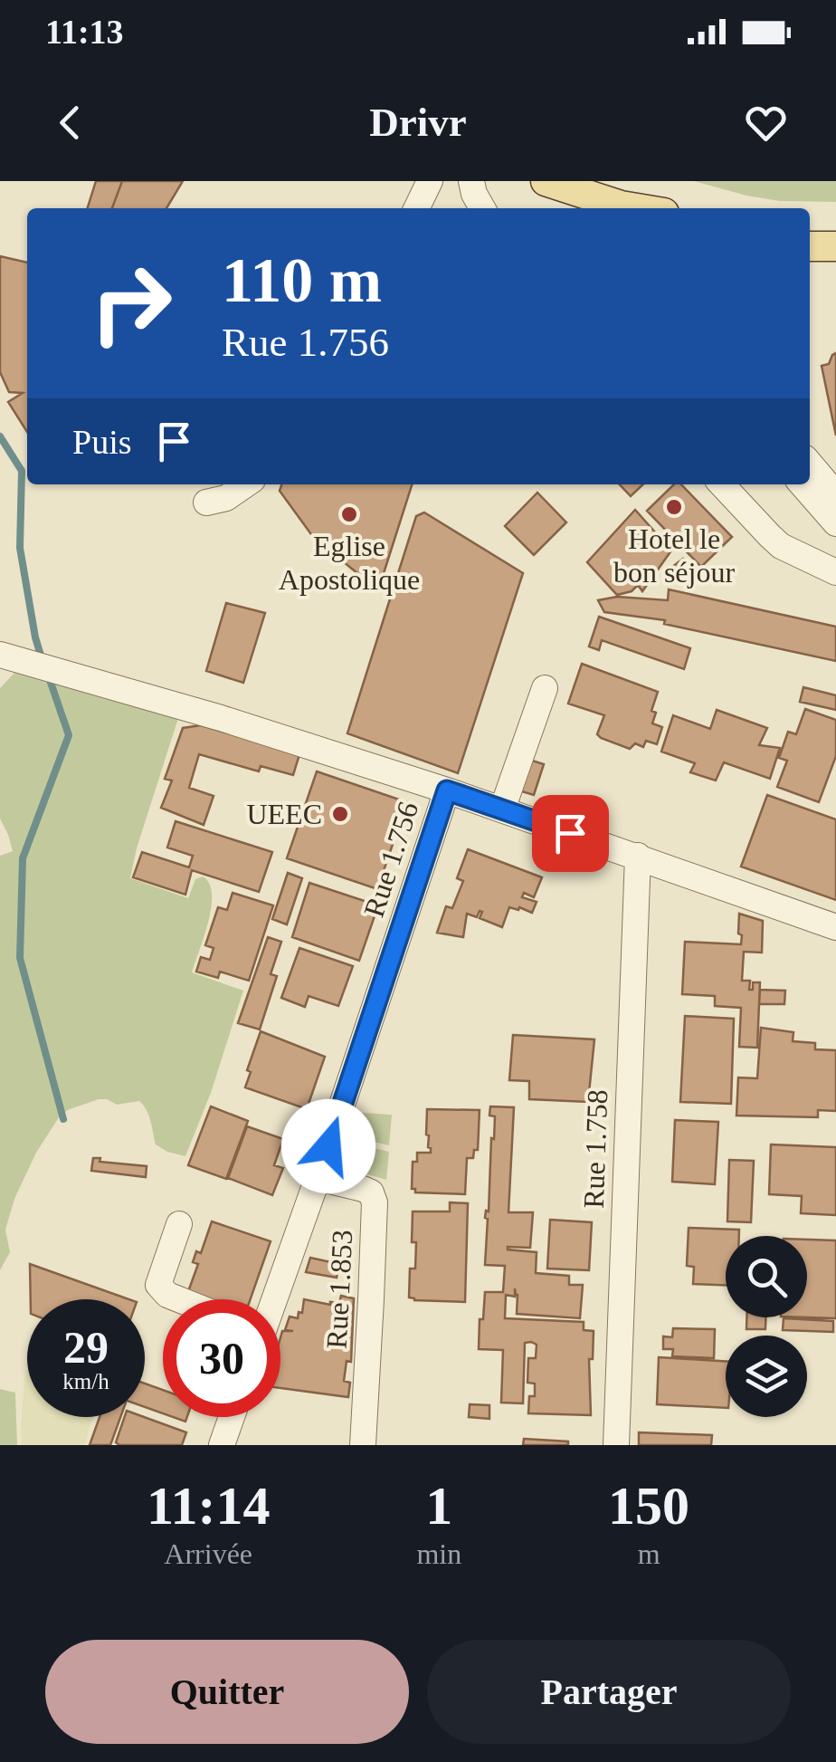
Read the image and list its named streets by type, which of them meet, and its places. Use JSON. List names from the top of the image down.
{
  "streets": {
    "street": ["Rue 1.756", "Rue 1.758", "Rue 1.853"]
  },
  "crossings": [
    ["Rue 1.756", "Rue 1.758"],
    ["Rue 1.756", "Rue 1.853"]
  ],
  "places": ["Hotel le bon séjour", "Eglise Apostolique", "UEEC"],
  "page": {
    "status": "11:13",
    "header": "Drivr",
    "turn": ["110 m", "Rue 1.756"],
    "then": "Puis",
    "speed": "29 km/h",
    "limit": "30",
    "eta": [
      "11:14",
      "Arrivée",
      "1",
      "min",
      "150",
      "m"
    ],
    "buttons": ["Quitter", "Partager"]
  }
}
